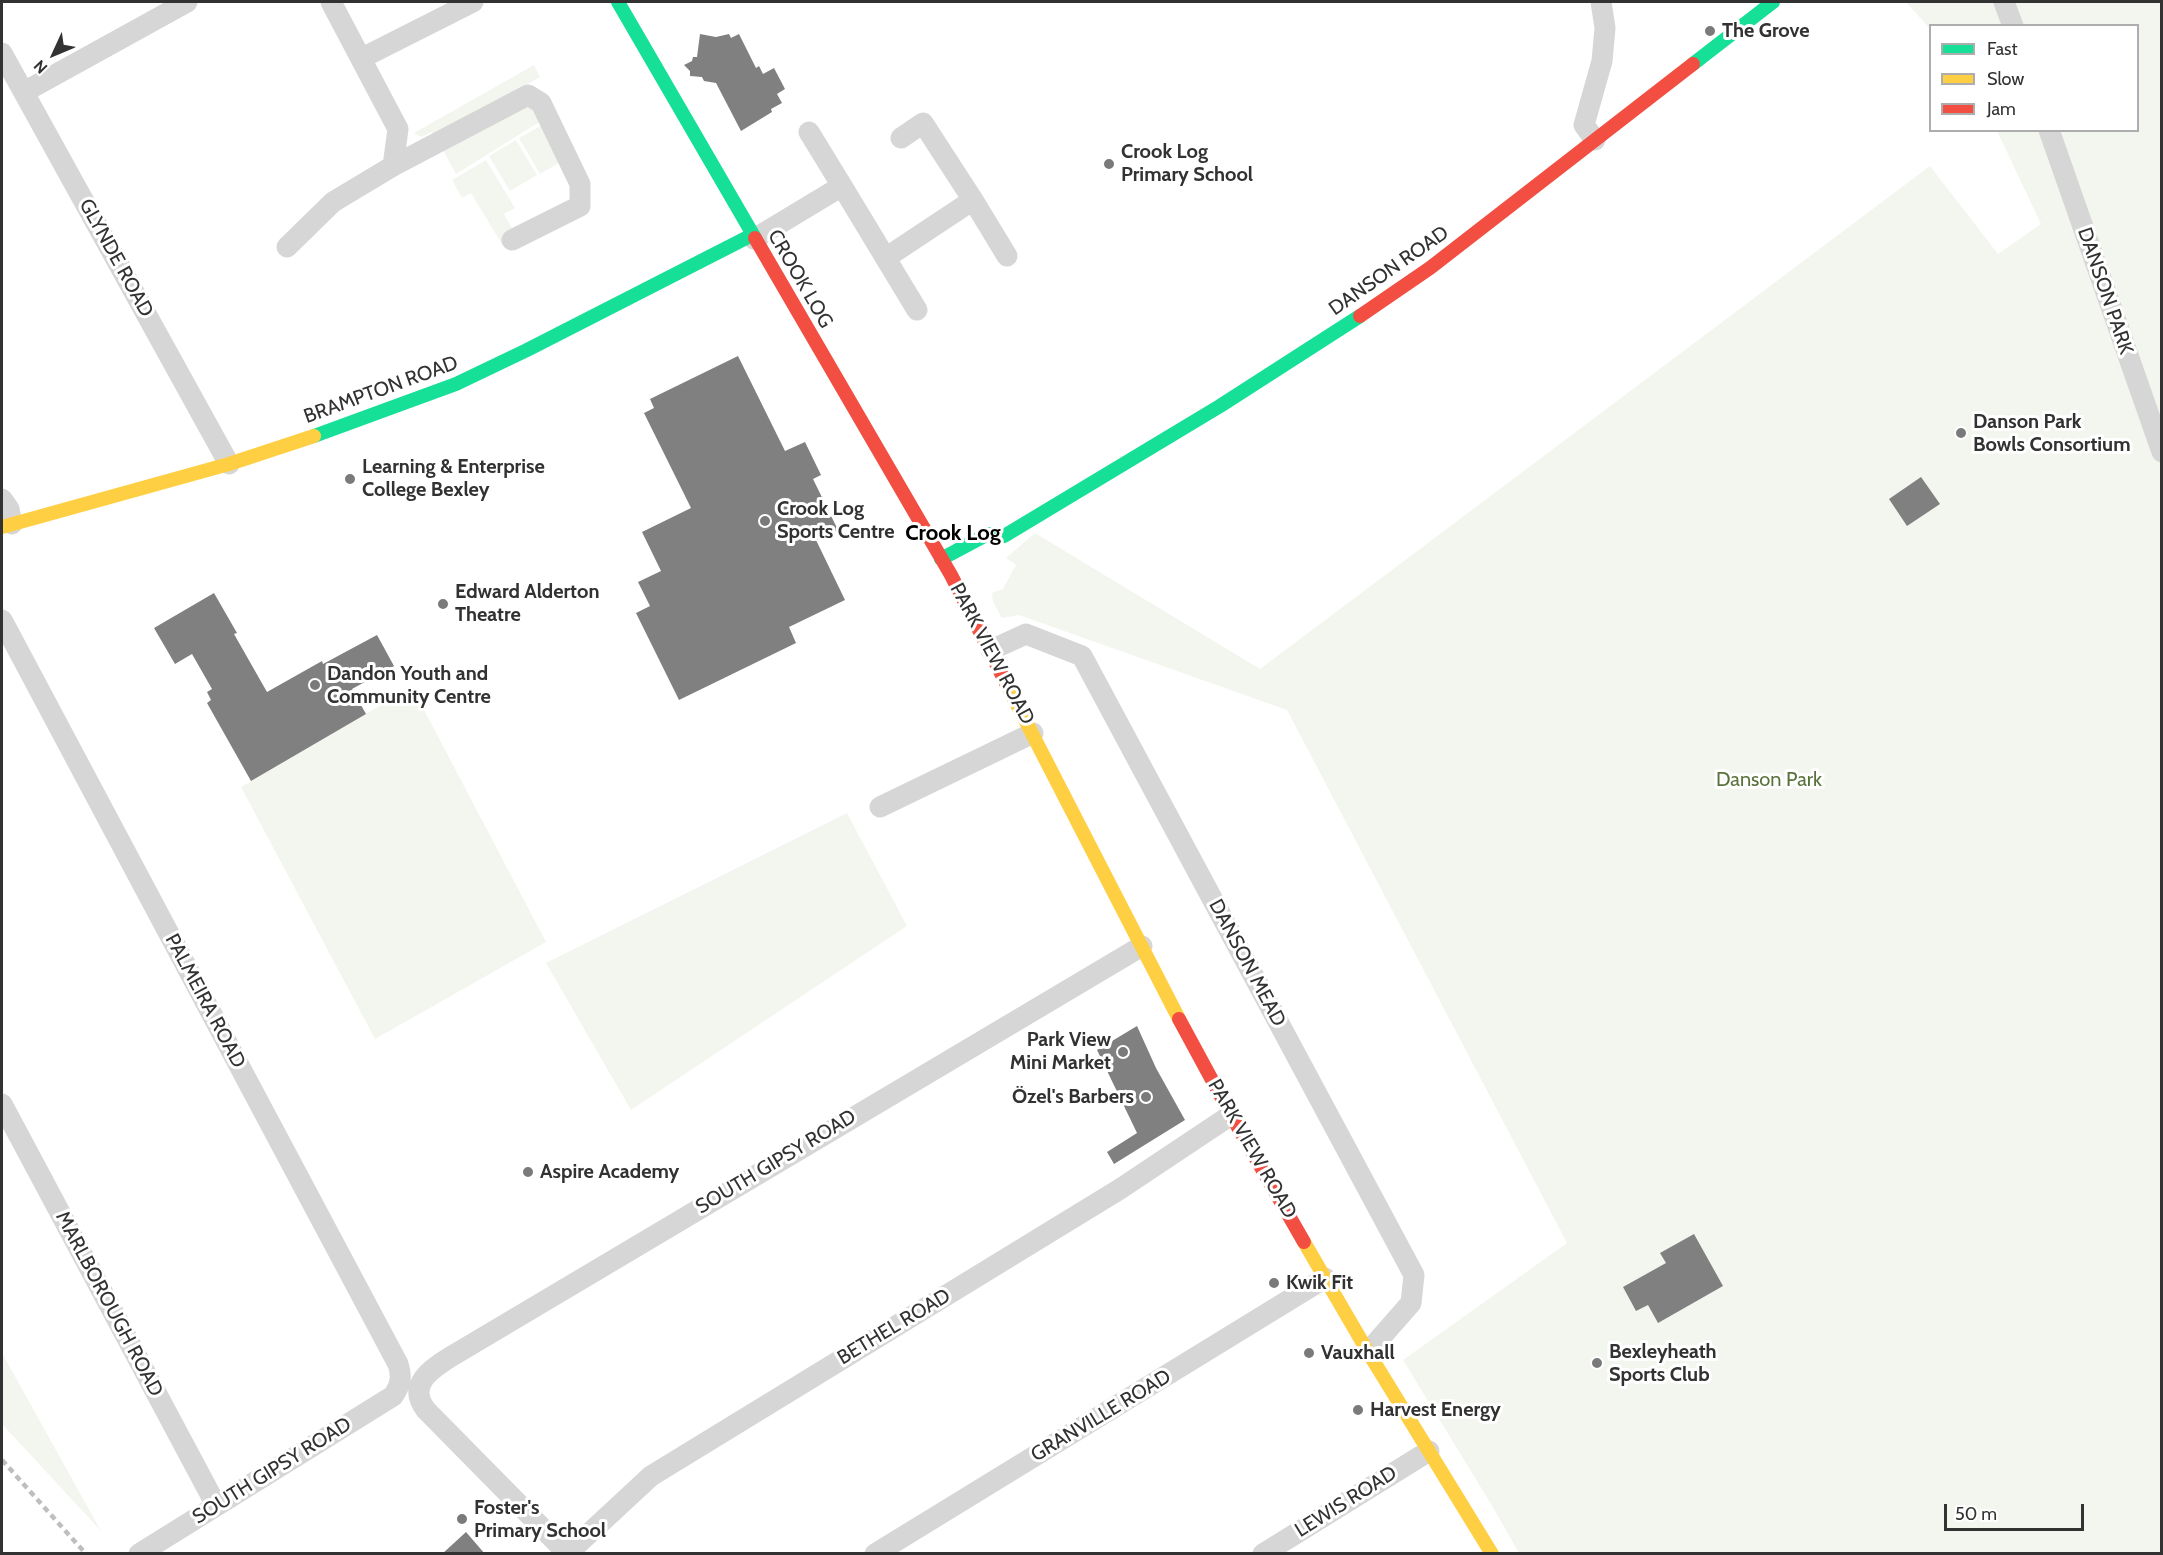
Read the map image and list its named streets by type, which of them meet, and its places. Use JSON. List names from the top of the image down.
{
  "streets": {
    "main road": [
      "DANSON ROAD",
      "CROOK LOG",
      "BRAMPTON ROAD",
      "PARK VIEW ROAD"
    ],
    "street": [
      "GLYNDE ROAD",
      "DANSON PARK",
      "DANSON MEAD",
      "PALMEIRA ROAD",
      "SOUTH GIPSY ROAD",
      "MARLBOROUGH ROAD",
      "BETHEL ROAD",
      "GRANVILLE ROAD",
      "LEWIS ROAD"
    ]
  },
  "crossings": [
    ["GLYNDE ROAD", "BRAMPTON ROAD"],
    ["DANSON ROAD", "CROOK LOG"],
    ["CROOK LOG", "BRAMPTON ROAD"],
    ["CROOK LOG", "PARK VIEW ROAD"],
    ["PARK VIEW ROAD", "DANSON MEAD"],
    ["PARK VIEW ROAD", "SOUTH GIPSY ROAD"],
    ["PARK VIEW ROAD", "BETHEL ROAD"],
    ["PARK VIEW ROAD", "GRANVILLE ROAD"],
    ["PARK VIEW ROAD", "LEWIS ROAD"],
    ["PALMEIRA ROAD", "SOUTH GIPSY ROAD"],
    ["PALMEIRA ROAD", "BETHEL ROAD"],
    ["SOUTH GIPSY ROAD", "MARLBOROUGH ROAD"]
  ],
  "districts": ["Crook Log"],
  "parks": ["Danson Park"],
  "places": [
    "The Grove",
    "Crook Log Primary School",
    "Danson Park Bowls Consortium",
    "Learning & Enterprise College Bexley",
    "Crook Log Sports Centre",
    "Edward Alderton Theatre",
    "Dandon Youth and Community Centre",
    "Park View Mini Market",
    "Özel's Barbers",
    "Aspire Academy",
    "Kwik Fit",
    "Vauxhall",
    "Bexleyheath Sports Club",
    "Harvest Energy",
    "Foster's Primary School"
  ],
  "legend": ["Fast", "Slow", "Jam"],
  "scale_bar": "50 m",
  "north": "bottom left"
}
